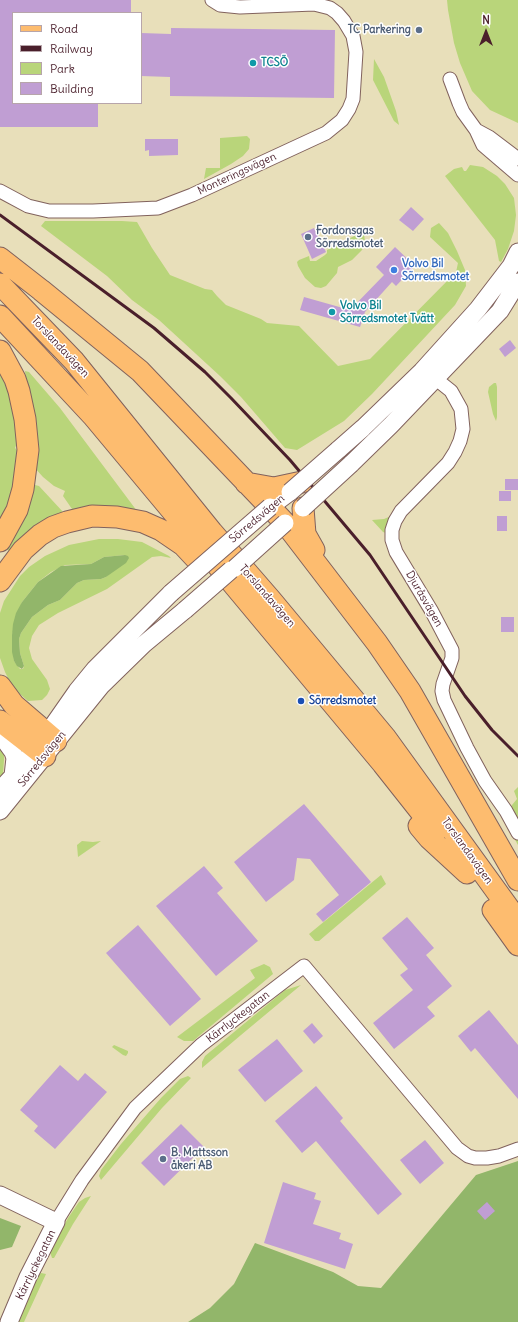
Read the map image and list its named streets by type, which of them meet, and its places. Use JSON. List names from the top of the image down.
{
  "streets": {
    "main road": ["Torslandavägen"],
    "street": [
      "Monteringsvägen",
      "Sörredsvägen",
      "Djuråsvägen",
      "Kärrlyckegatan"
    ]
  },
  "crossings": [
    ["Sörredsvägen", "Djuråsvägen"]
  ],
  "places": [
    "TC Parkering",
    "TCSÖ",
    "Fordonsgas Sörredsmotet",
    "Volvo Bil Sörredsmotet",
    "Volvo Bil Sörredsmotet Tvätt",
    "Sörredsmotet",
    "B. Mattsson åkeri AB"
  ],
  "legend": [
    "Road",
    "Railway",
    "Park",
    "Building"
  ],
  "north": "top"
}
